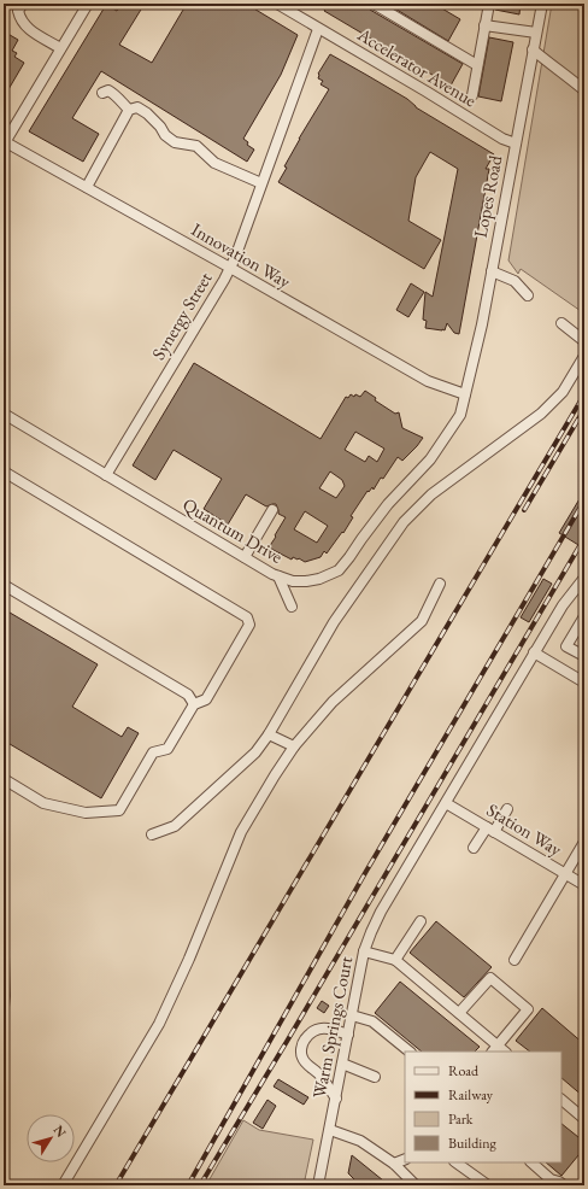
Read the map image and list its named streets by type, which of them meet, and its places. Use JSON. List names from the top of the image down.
{
  "streets": {
    "street": [
      "Accelerator Avenue",
      "Lopes Road",
      "Innovation Way",
      "Synergy Street",
      "Quantum Drive",
      "Station Way",
      "Warm Springs Court"
    ]
  },
  "crossings": [
    ["Accelerator Avenue", "Lopes Road"],
    ["Accelerator Avenue", "Synergy Street"],
    ["Lopes Road", "Innovation Way"],
    ["Lopes Road", "Quantum Drive"],
    ["Innovation Way", "Synergy Street"],
    ["Innovation Way", "Quantum Drive"],
    ["Synergy Street", "Quantum Drive"],
    ["Station Way", "Warm Springs Court"]
  ],
  "legend": [
    "Road",
    "Railway",
    "Park",
    "Building"
  ],
  "north": "top right"
}
